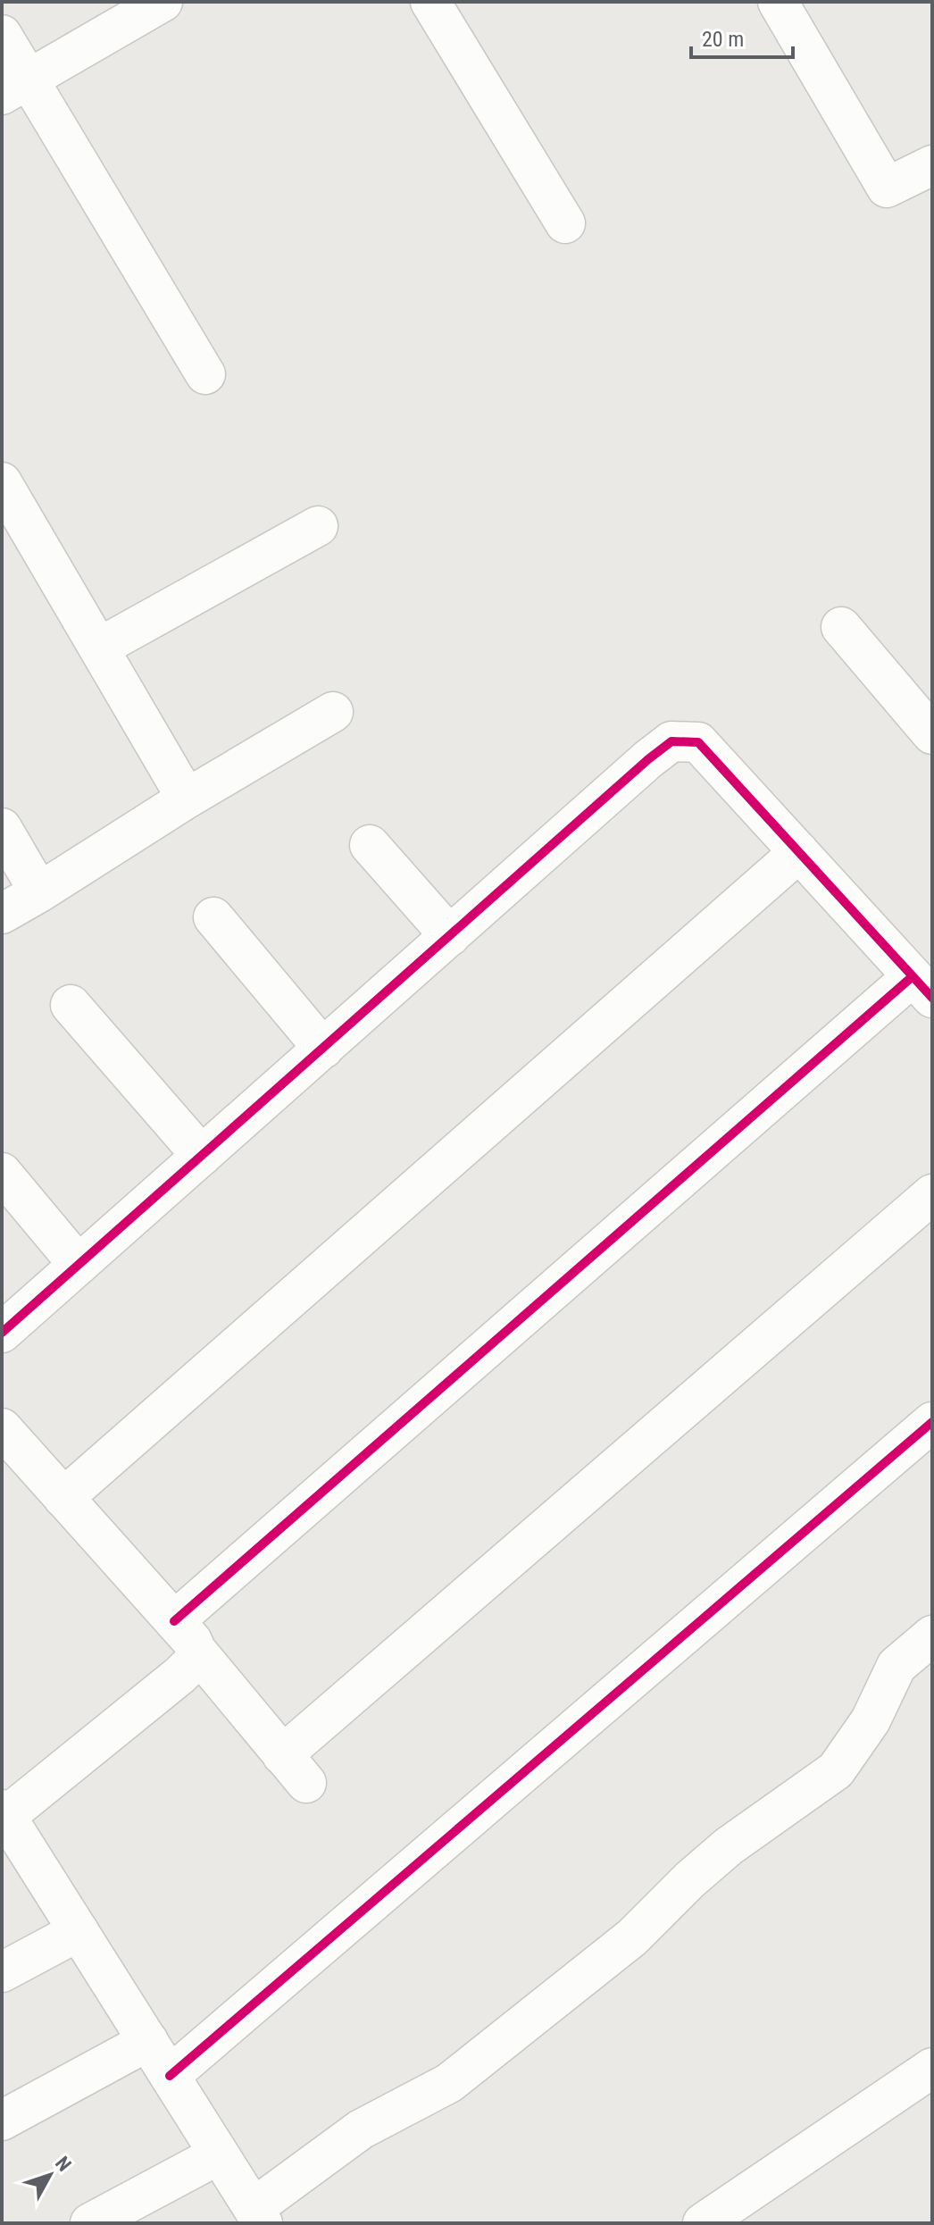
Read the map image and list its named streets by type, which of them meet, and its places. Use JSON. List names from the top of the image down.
{
  "scale_bar": "20 m",
  "north": "top right"
}
